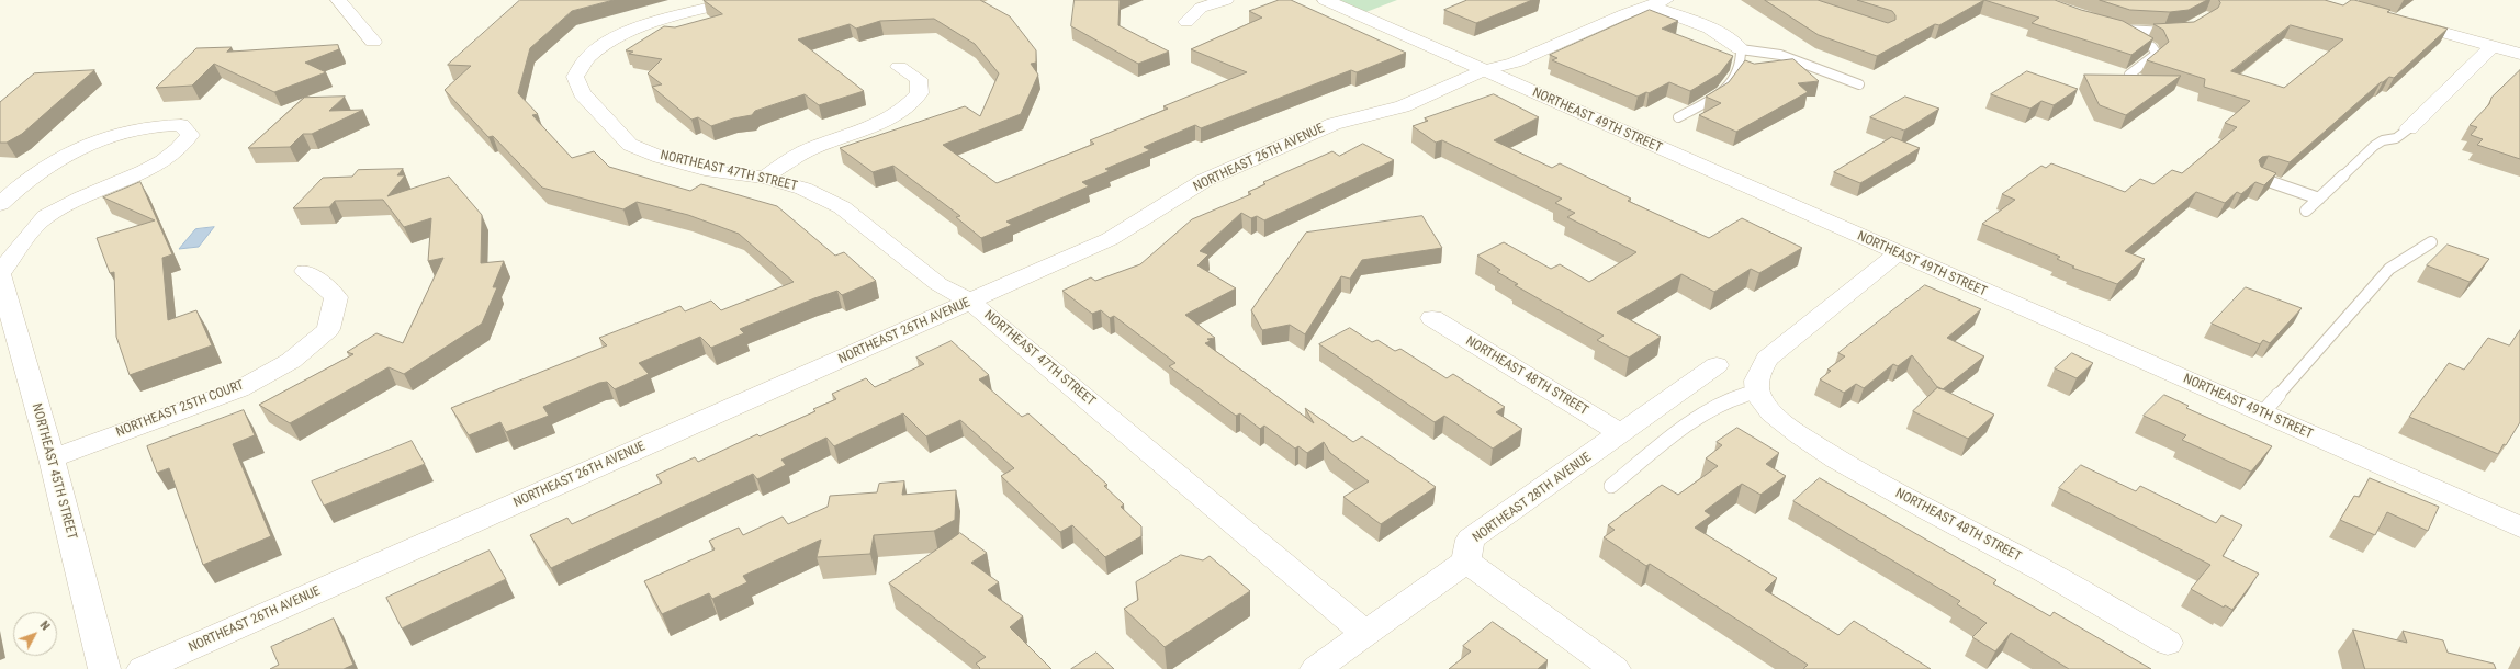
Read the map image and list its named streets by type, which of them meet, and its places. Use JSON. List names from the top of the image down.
{
  "streets": {
    "street": [
      "NORTHEAST 49TH STREET",
      "NORTHEAST 26TH AVENUE",
      "NORTHEAST 47TH STREET",
      "NORTHEAST 48TH STREET",
      "NORTHEAST 25TH COURT",
      "NORTHEAST 45TH STREET",
      "NORTHEAST 28TH AVENUE"
    ]
  },
  "crossings": [
    ["NORTHEAST 49TH STREET", "NORTHEAST 26TH AVENUE"],
    ["NORTHEAST 26TH AVENUE", "NORTHEAST 47TH STREET"],
    ["NORTHEAST 48TH STREET", "NORTHEAST 28TH AVENUE"],
    ["NORTHEAST 25TH COURT", "NORTHEAST 45TH STREET"]
  ],
  "north": "top right"
}
